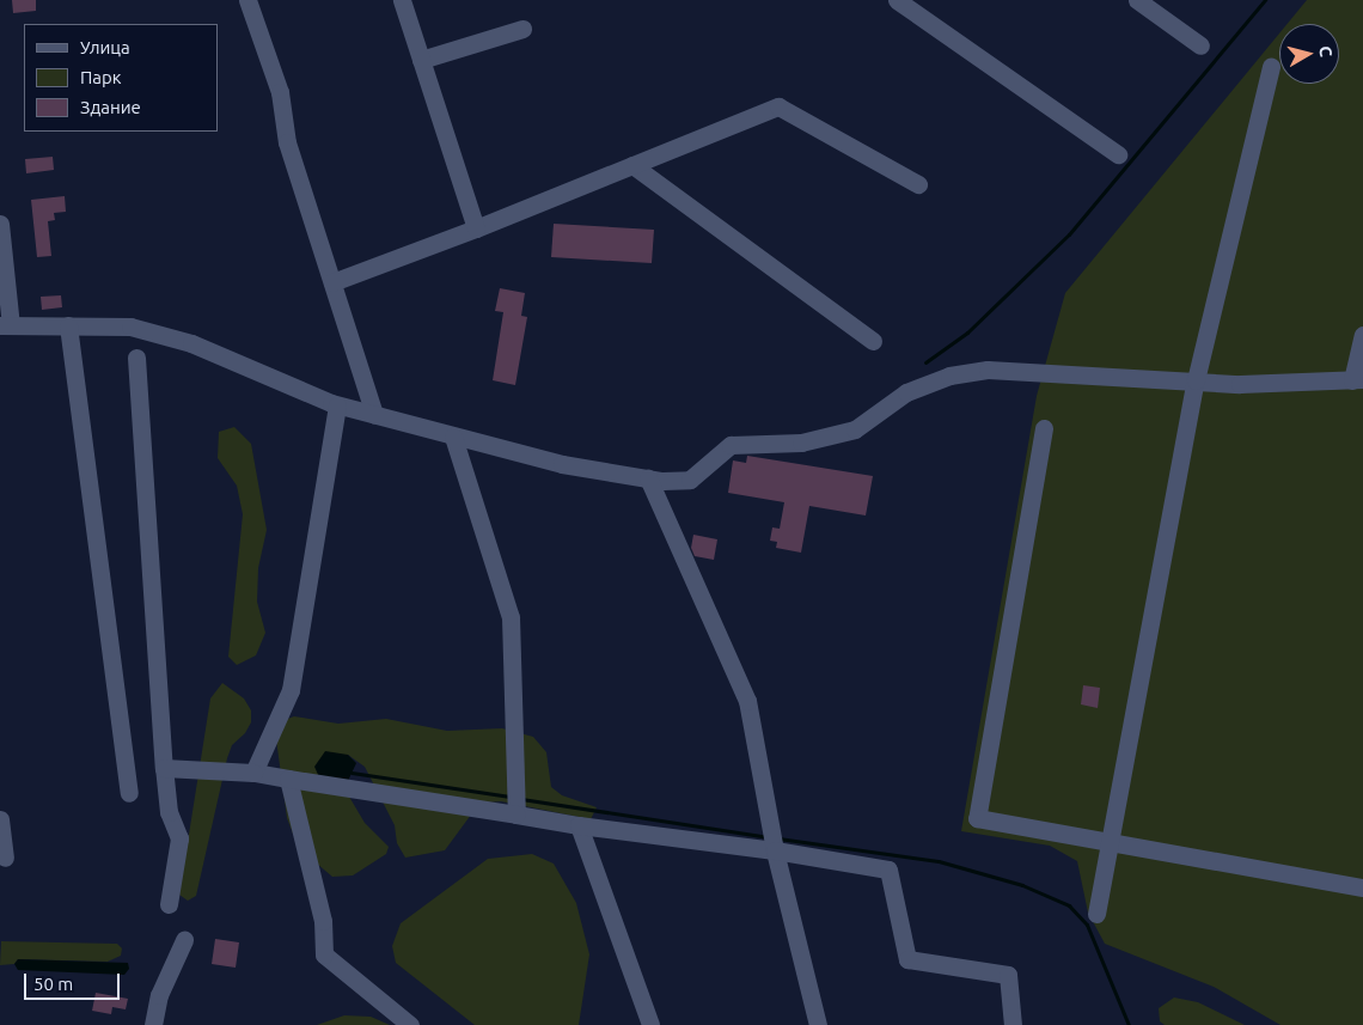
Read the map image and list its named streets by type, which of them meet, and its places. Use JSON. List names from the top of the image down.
{
  "legend": ["Улица", "Парк", "Здание"],
  "scale_bar": "50 m",
  "north": "right"
}
